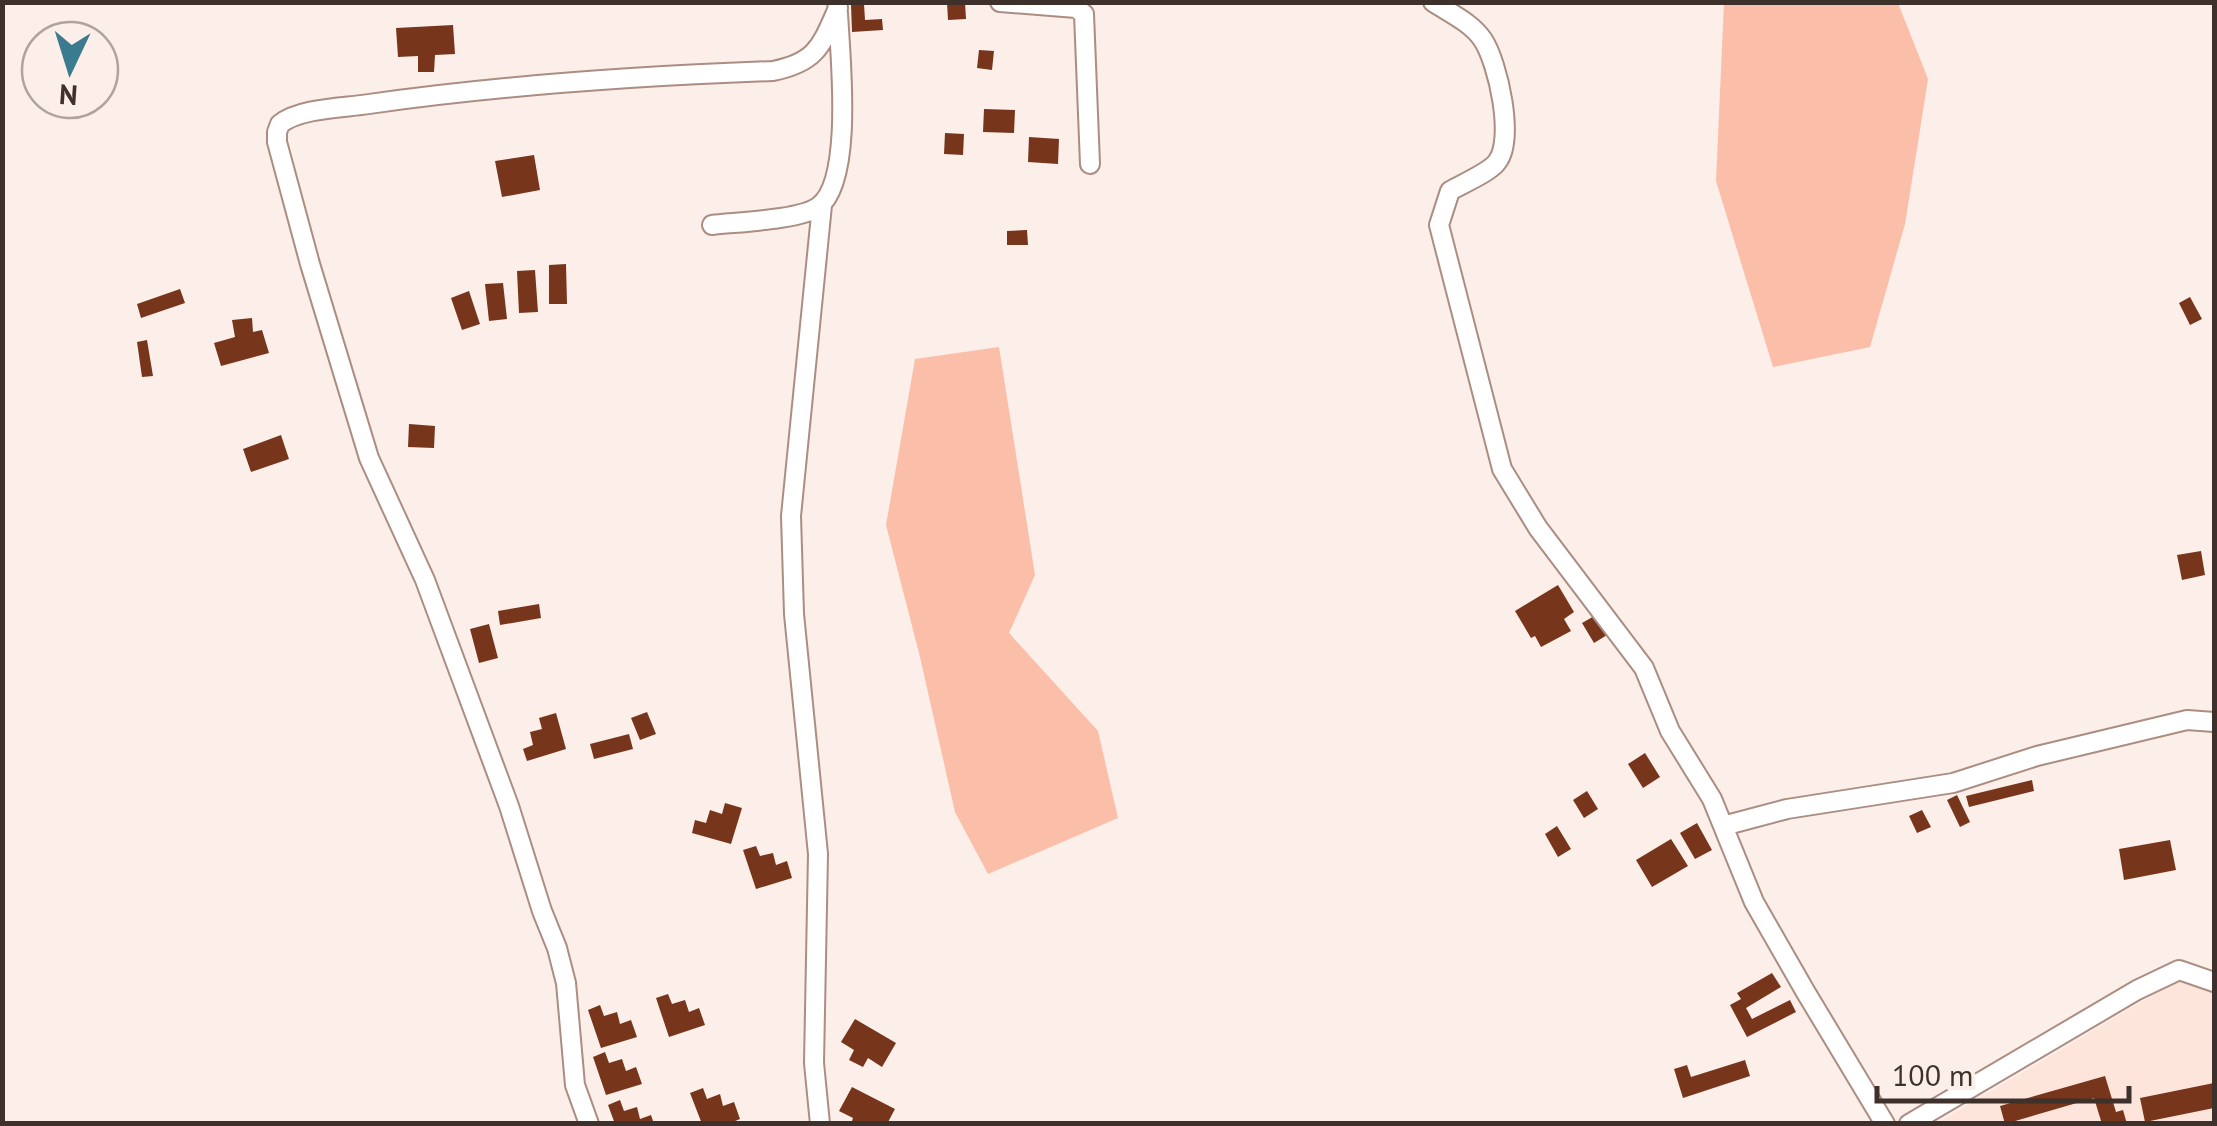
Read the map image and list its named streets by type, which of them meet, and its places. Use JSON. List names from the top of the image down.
{
  "scale_bar": "100 m",
  "north": "bottom"
}
